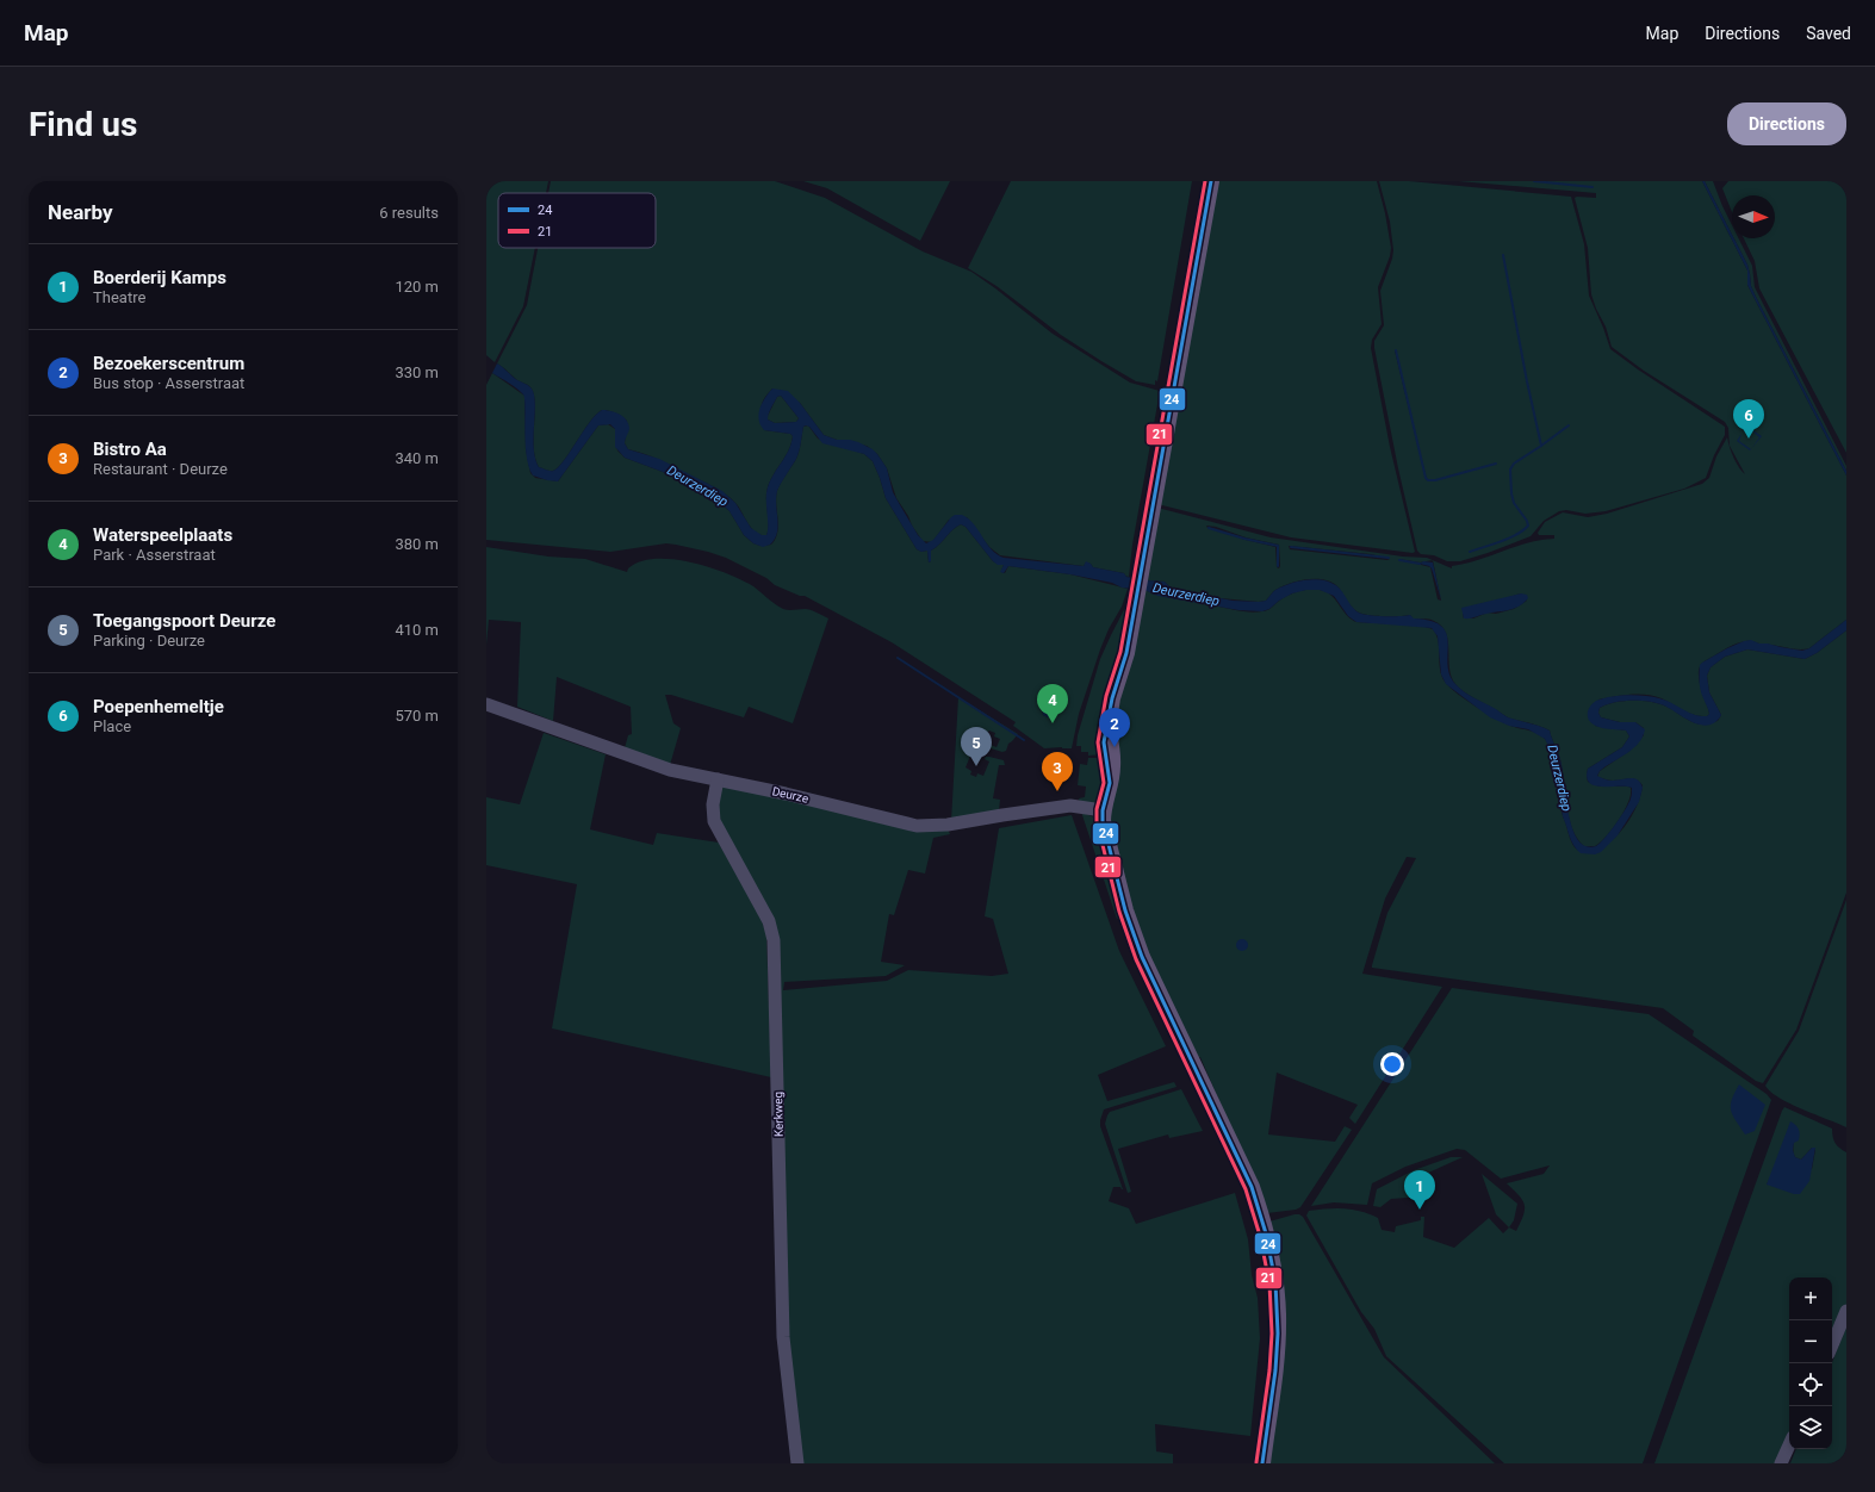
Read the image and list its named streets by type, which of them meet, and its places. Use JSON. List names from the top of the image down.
{
  "streets": {
    "street": ["Deurze", "Kerkweg"]
  },
  "crossings": [
    ["Deurze", "Kerkweg"]
  ],
  "water": ["Deurzerdiep"],
  "lines": ["transit line 24", "transit line 21"],
  "legend": ["24", "21"],
  "north": "right",
  "page": {
    "header": "Map",
    "nav": ["Map", "Directions", "Saved"],
    "buttons": "Directions",
    "title": "Find us",
    "heading": ["Nearby", "6 results"],
    "list": [
      {
        "mark": "1",
        "name": "Boerderij Kamps",
        "note": "Theatre",
        "value": "120 m"
      },
      {
        "mark": "2",
        "name": "Bezoekerscentrum",
        "note": "Bus stop · Asserstraat",
        "value": "330 m"
      },
      {
        "mark": "3",
        "name": "Bistro Aa",
        "note": "Restaurant · Deurze",
        "value": "340 m"
      },
      {
        "mark": "4",
        "name": "Waterspeelplaats",
        "note": "Park · Asserstraat",
        "value": "380 m"
      },
      {
        "mark": "5",
        "name": "Toegangspoort Deurze",
        "note": "Parking · Deurze",
        "value": "410 m"
      },
      {
        "mark": "6",
        "name": "Poepenhemeltje",
        "note": "Place",
        "value": "570 m"
      }
    ],
    "pins": [
      "6",
      "4",
      "2",
      "5",
      "3",
      "1"
    ],
    "map_buttons": ["+", "−"]
  }
}
